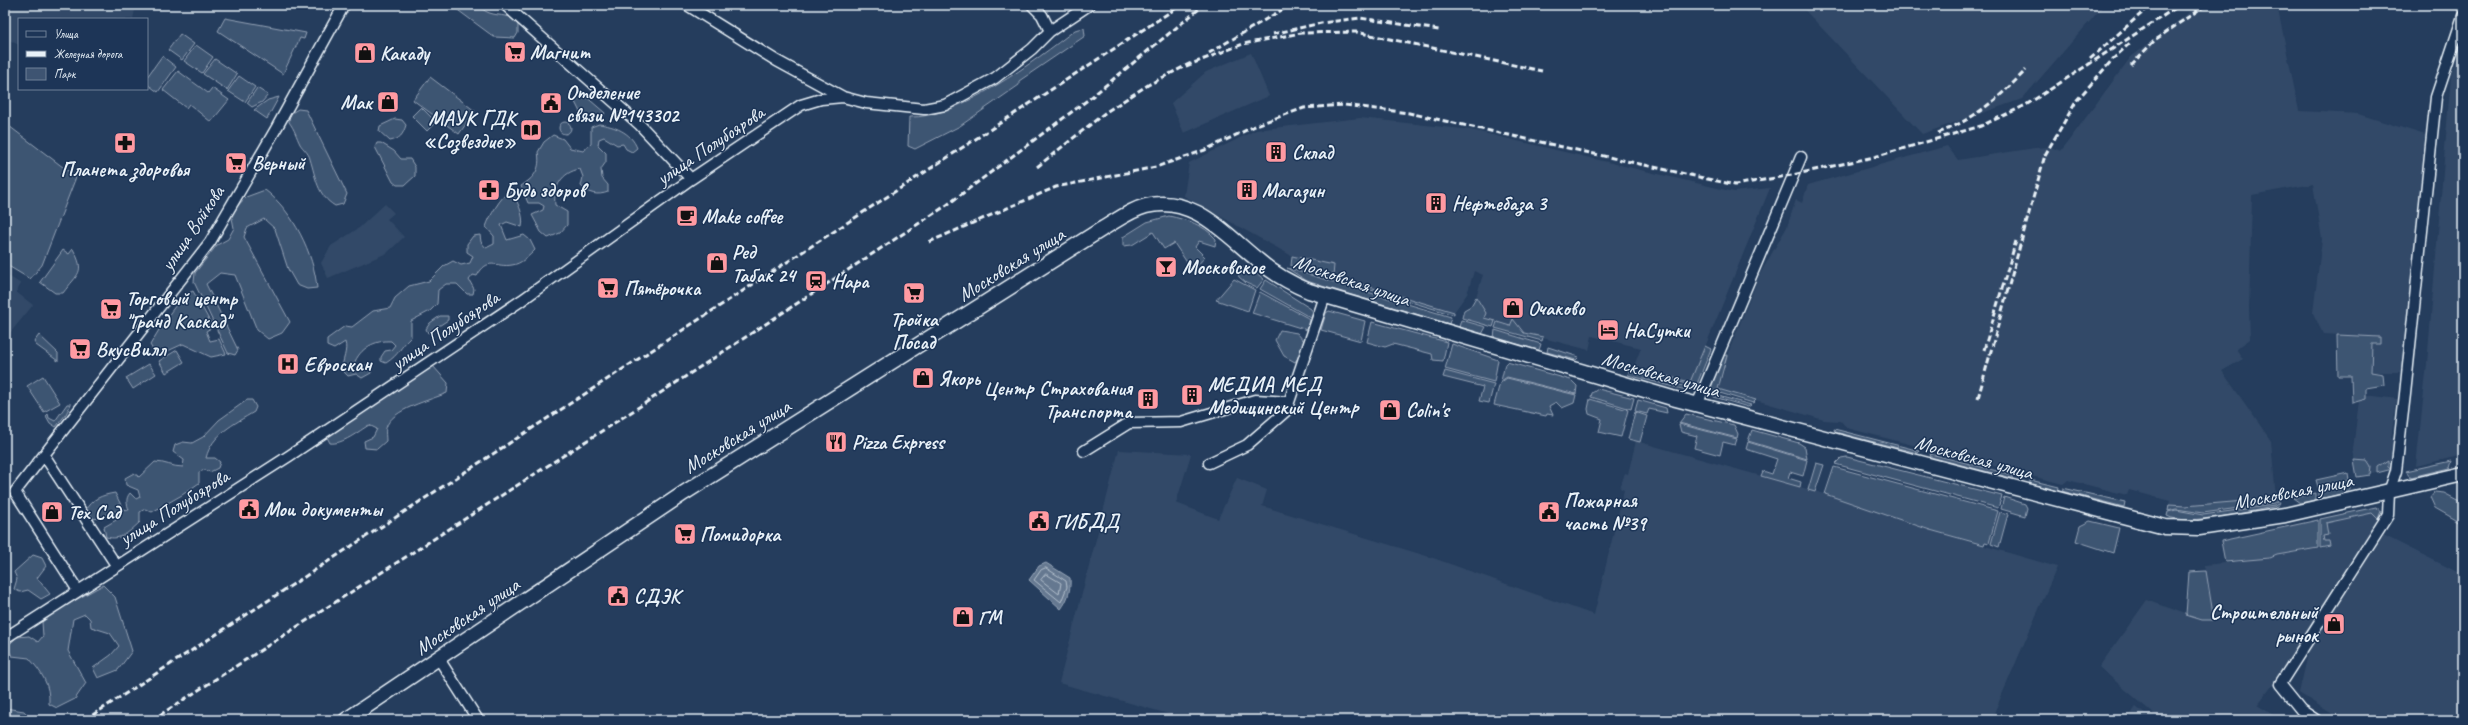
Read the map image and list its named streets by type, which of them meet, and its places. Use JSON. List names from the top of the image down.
{
  "streets": {
    "main road": ["Московская улица"],
    "street": ["улица Полубоярова", "улица Войкова"]
  },
  "crossings": [
    ["улица Полубоярова", "улица Войкова"]
  ],
  "places": {
    "supermarket": [
      "Магнит",
      "Верный",
      "Пятёрочка",
      "Тройка Посад",
      "Торговый центр \"Гранд Каскад\"",
      "ВкусВилл",
      "Помидорка"
    ],
    "shop": [
      "Какаду",
      "Мак",
      "Ред Табак 24",
      "Очаково",
      "Якорь",
      "Colin's",
      "Тех Сад",
      "ГМ",
      "Строительный рынок"
    ],
    "public building": [
      "Отделение связи №143302",
      "Мои документы",
      "Пожарная часть №39",
      "ГИБДД",
      "СДЭК"
    ],
    "library": ["МАУК ГДК «Созвездие»"],
    "pharmacy": ["Планета здоровья", "Будь здоров"],
    "building": [
      "Склад",
      "Магазин",
      "Нефтебаза 3",
      "МЕДИА МЕД Медицинский Центр",
      "Центр Страхования Транспорта"
    ],
    "cafe": ["Make coffee"],
    "bar": ["Московское"],
    "station": ["Нара"],
    "hotel": ["НаСутки"],
    "hospital": ["Евроскан"],
    "restaurant": ["Pizza Express"]
  },
  "legend": ["Улица", "Железная дорога", "Парк"]
}
